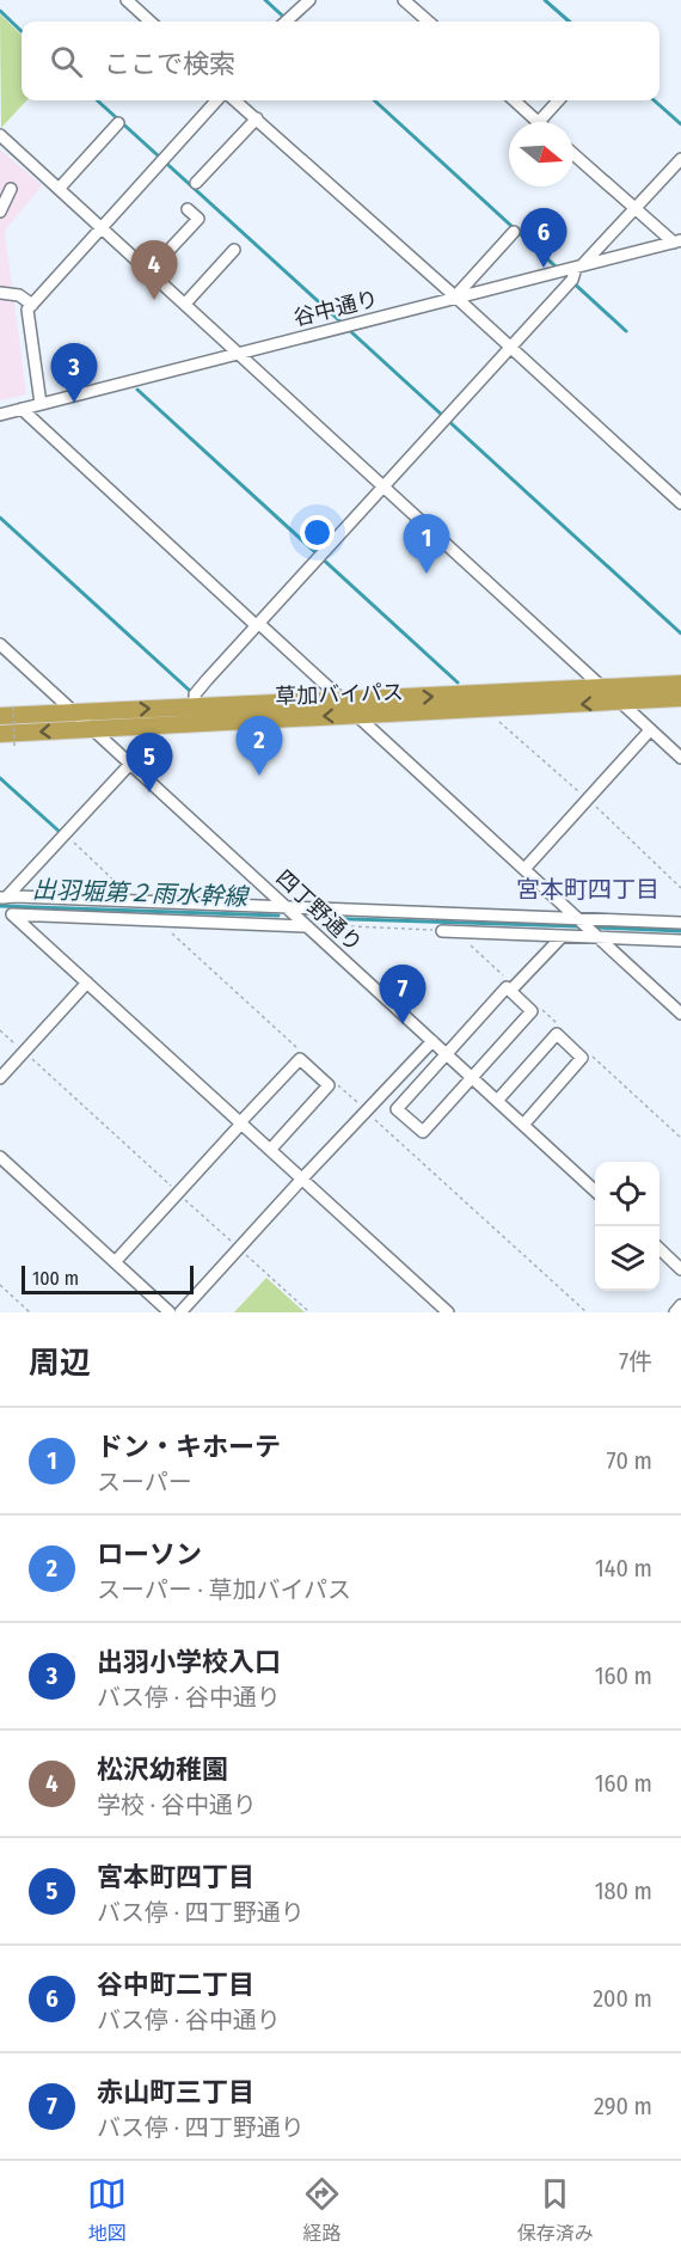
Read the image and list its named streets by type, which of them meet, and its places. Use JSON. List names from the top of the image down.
{
  "streets": {
    "highway": ["草加バイパス"],
    "street": ["谷中通り", "四丁野通り"]
  },
  "crossings": [
    ["草加バイパス", "四丁野通り"]
  ],
  "districts": ["宮本町四丁目"],
  "water": ["出羽堀第２雨水幹線"],
  "scale_bar": "100 m",
  "north": "right",
  "page": {
    "search": "ここで検索",
    "pins": [
      "6",
      "4",
      "3",
      "1",
      "2",
      "5",
      "7"
    ],
    "scale": "100 m",
    "heading": ["周辺", "7件"],
    "list": [
      {
        "mark": "1",
        "name": "ドン・キホーテ",
        "note": "スーパー",
        "value": "70 m"
      },
      {
        "mark": "2",
        "name": "ローソン",
        "note": "スーパー · 草加バイパス",
        "value": "140 m"
      },
      {
        "mark": "3",
        "name": "出羽小学校入口",
        "note": "バス停 · 谷中通り",
        "value": "160 m"
      },
      {
        "mark": "4",
        "name": "松沢幼稚園",
        "note": "学校 · 谷中通り",
        "value": "160 m"
      },
      {
        "mark": "5",
        "name": "宮本町四丁目",
        "note": "バス停 · 四丁野通り",
        "value": "180 m"
      },
      {
        "mark": "6",
        "name": "谷中町二丁目",
        "note": "バス停 · 谷中通り",
        "value": "200 m"
      },
      {
        "mark": "7",
        "name": "赤山町三丁目",
        "note": "バス停 · 四丁野通り",
        "value": "290 m"
      }
    ],
    "nav": ["地図", "経路", "保存済み"]
  }
}
